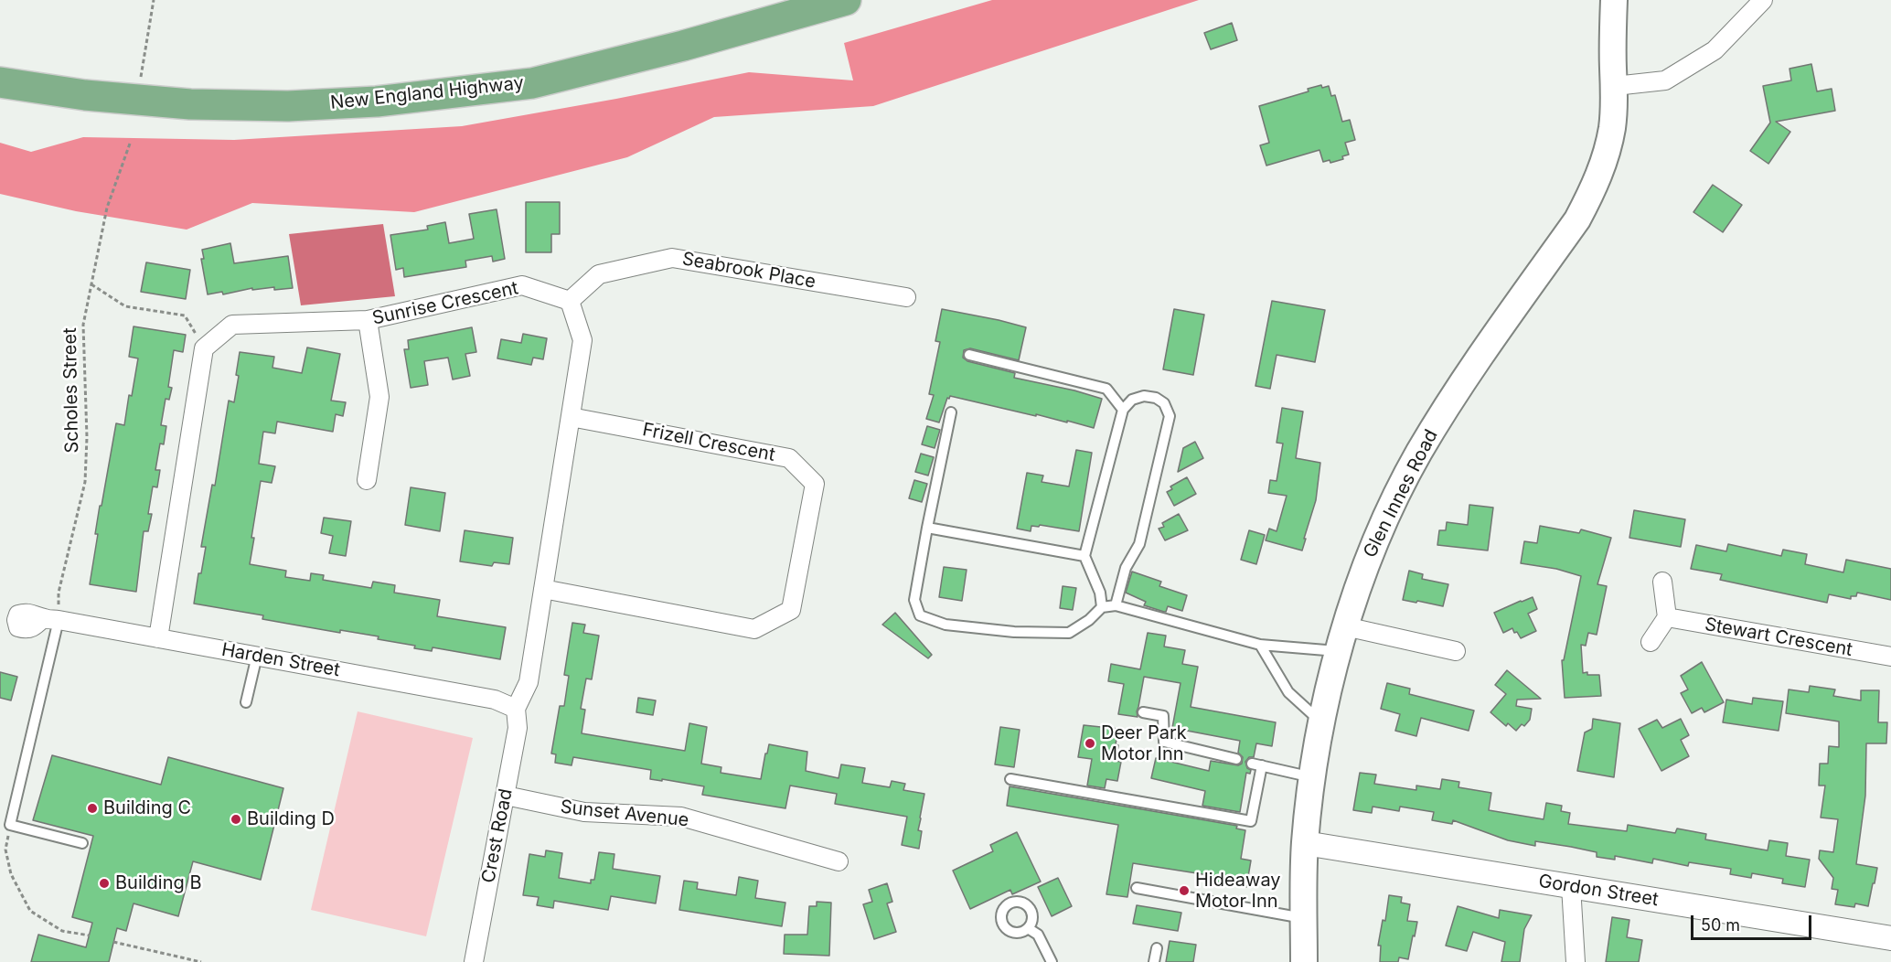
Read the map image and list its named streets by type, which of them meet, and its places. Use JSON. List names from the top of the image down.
{
  "streets": {
    "highway": ["New England Highway"],
    "main road": ["Glen Innes Road"],
    "street": [
      "Seabrook Place",
      "Sunrise Crescent",
      "Frizell Crescent",
      "Stewart Crescent",
      "Harden Street",
      "Sunset Avenue",
      "Crest Road",
      "Gordon Street"
    ],
    "path": ["Scholes Street"]
  },
  "crossings": [
    ["Seabrook Place", "Sunrise Crescent"],
    ["Sunrise Crescent", "Harden Street"],
    ["Scholes Street", "Harden Street"],
    ["Glen Innes Road", "Gordon Street"],
    ["Harden Street", "Crest Road"],
    ["Sunset Avenue", "Crest Road"]
  ],
  "places": [
    "Deer Park Motor Inn",
    "Building C",
    "Building D",
    "Building B",
    "Hideaway Motor Inn"
  ],
  "scale_bar": "50 m"
}
